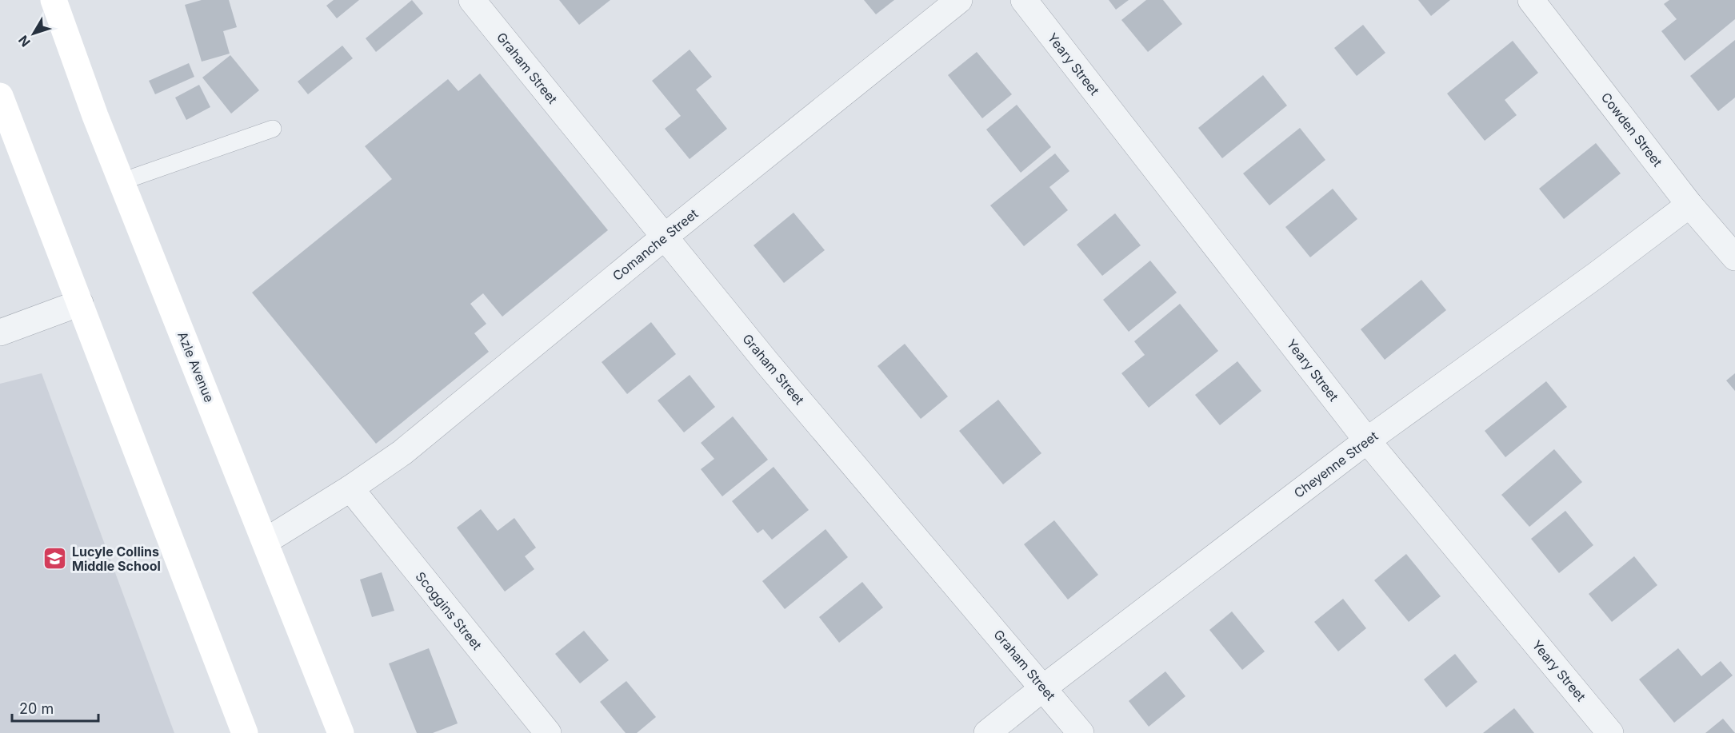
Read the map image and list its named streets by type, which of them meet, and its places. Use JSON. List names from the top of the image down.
{
  "streets": {
    "main road": ["Azle Avenue"],
    "street": [
      "Yeary Street",
      "Graham Street",
      "Cowden Street",
      "Comanche Street",
      "Cheyenne Street",
      "Scoggins Street"
    ]
  },
  "crossings": [
    ["Yeary Street", "Cheyenne Street"],
    ["Graham Street", "Comanche Street"],
    ["Graham Street", "Cheyenne Street"],
    ["Cowden Street", "Cheyenne Street"],
    ["Comanche Street", "Azle Avenue"],
    ["Comanche Street", "Scoggins Street"]
  ],
  "places": {
    "school or university": ["Lucyle Collins Middle School"]
  },
  "scale_bar": "20 m",
  "north": "bottom left"
}
